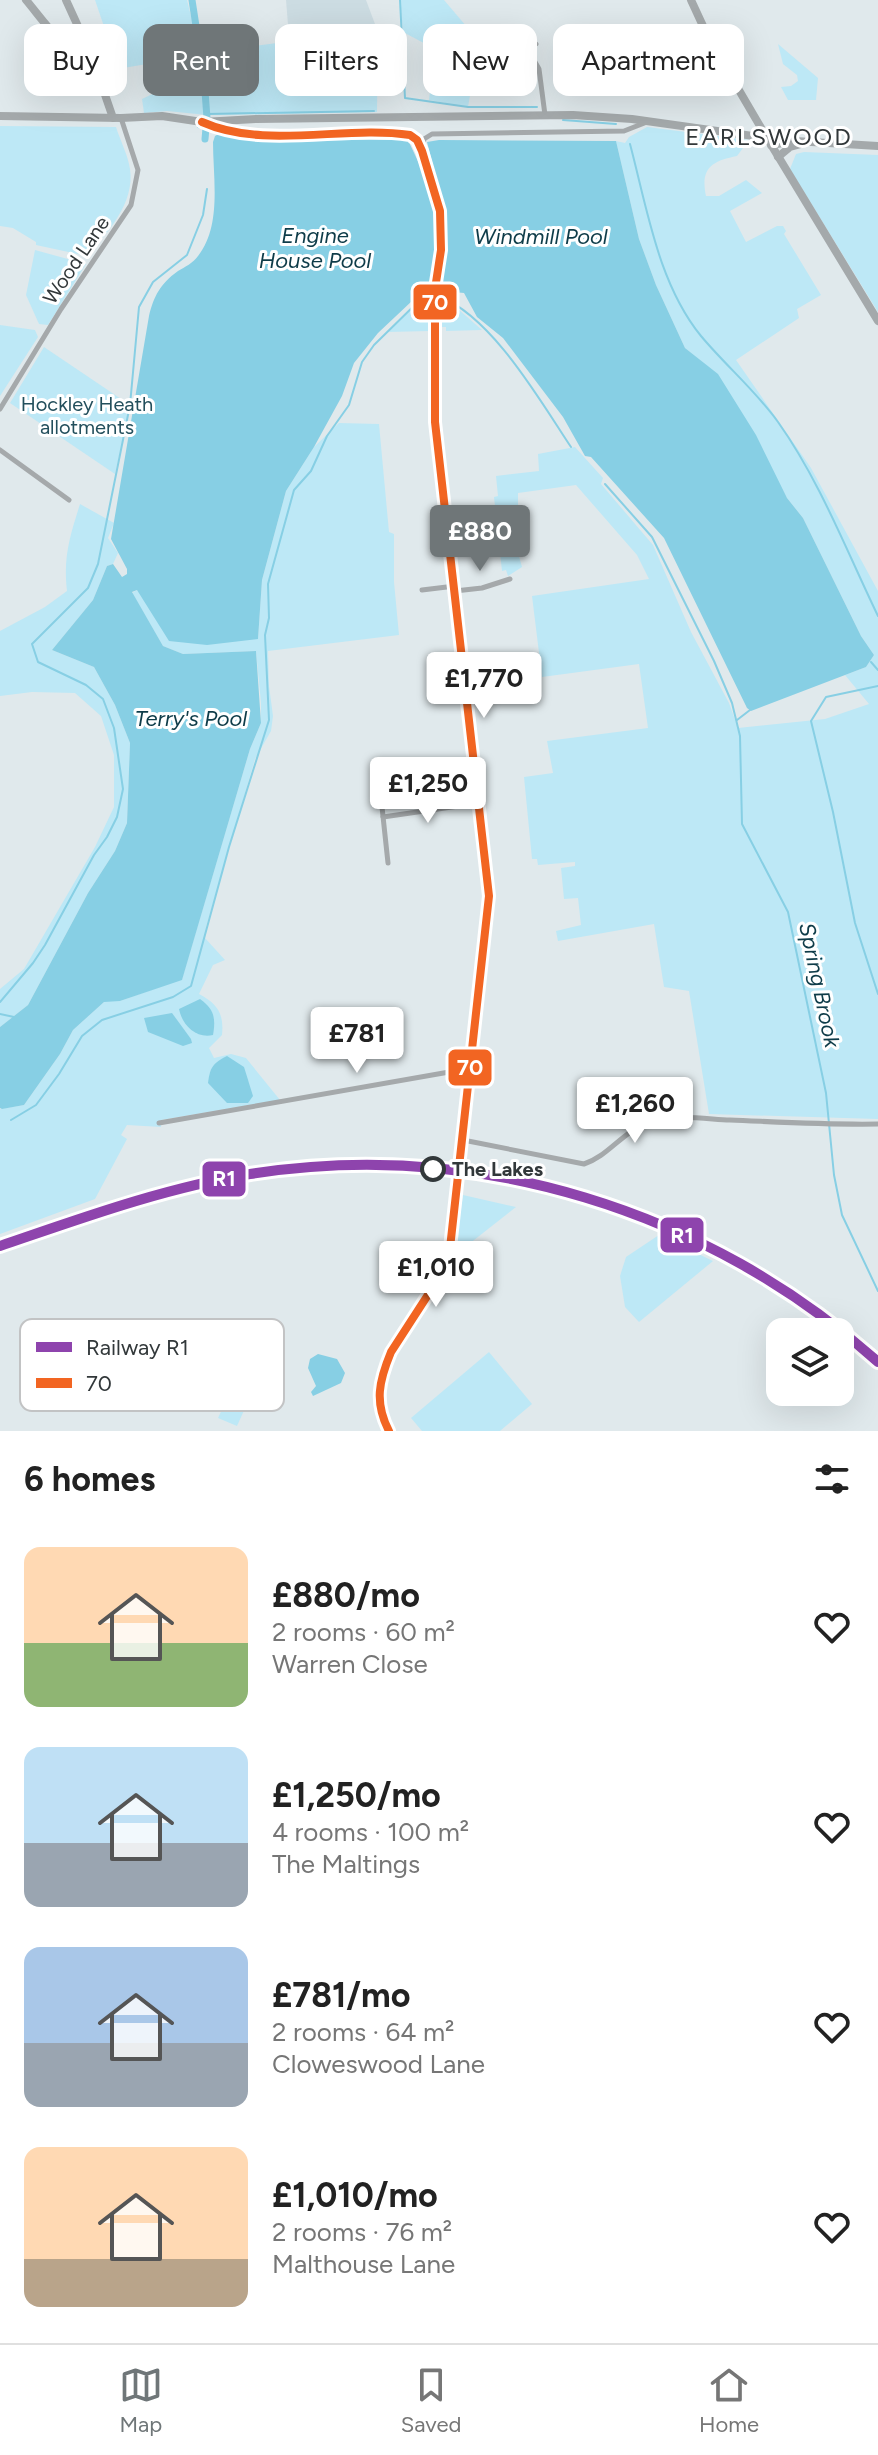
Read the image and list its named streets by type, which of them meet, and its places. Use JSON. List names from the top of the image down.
{
  "streets": {
    "street": ["Wood Lane"]
  },
  "districts": ["EARLSWOOD"],
  "water": [
    "Engine House Pool",
    "Windmill Pool",
    "Terry's Pool",
    "Spring Brook"
  ],
  "parks": ["Hockley Heath allotments"],
  "places": ["The Lakes"],
  "lines": ["transit line 70", "rail line R1"],
  "legend": ["Railway R1", "70"],
  "page": {
    "chip": [
      "Buy",
      "Rent",
      "Filters",
      "New",
      "Apartment"
    ],
    "price": [
      "£880",
      "£1,770",
      "£1,250",
      "£781",
      "£1,260",
      "£1,010"
    ],
    "heading": "6 homes",
    "list": [
      {
        "name": "£880/mo",
        "note": "2 rooms · 60 m² · Warren Close"
      },
      {
        "name": "£1,250/mo",
        "note": "4 rooms · 100 m² · The Maltings"
      },
      {
        "name": "£781/mo",
        "note": "2 rooms · 64 m² · Cloweswood Lane"
      },
      {
        "name": "£1,010/mo",
        "note": "2 rooms · 76 m² · Malthouse Lane"
      }
    ],
    "tabs": ["Map", "Saved", "Home"]
  }
}
